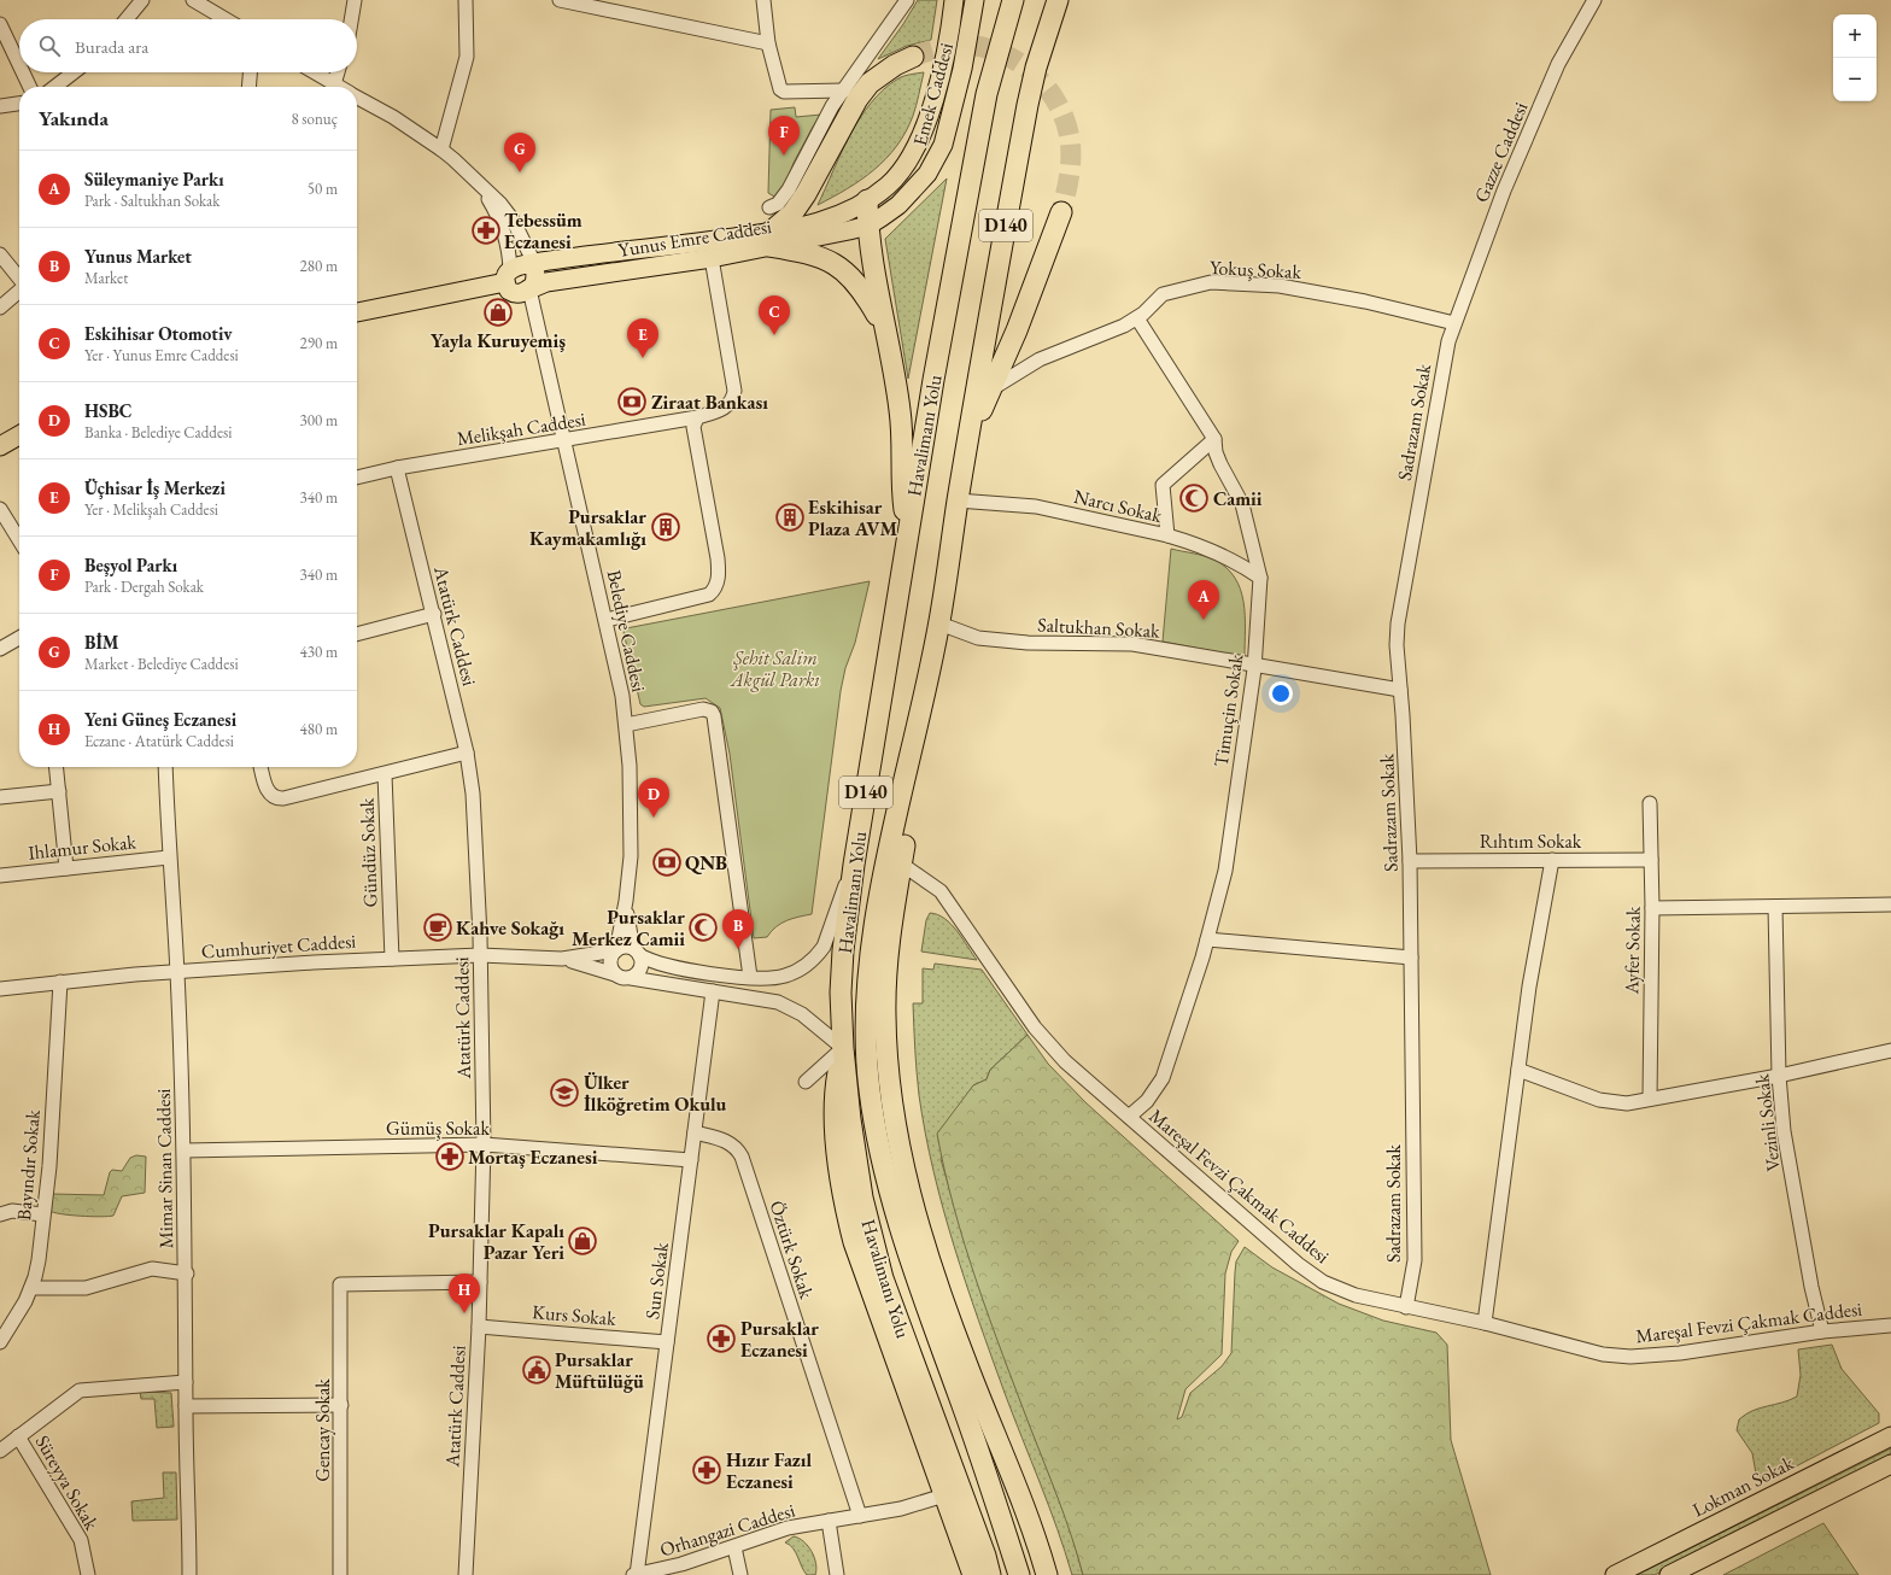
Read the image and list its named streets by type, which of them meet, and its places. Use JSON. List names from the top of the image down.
{
  "streets": {
    "highway": ["D140", "Havalimanı Yolu"],
    "main road": ["Emek Caddesi", "Yunus Emre Caddesi", "Lokman Sokak"],
    "street": [
      "Gazze Caddesi",
      "Yokuş Sokak",
      "Sadrazam Sokak",
      "Melikşah Caddesi",
      "Narcı Sokak",
      "Atatürk Caddesi",
      "Saltukhan Sokak",
      "Belediye Caddesi",
      "Timuçin Sokak",
      "Rıhtım Sokak",
      "Ihlamur Sokak",
      "Gündüz Sokak",
      "Cumhuriyet Caddesi",
      "Ayfer Sokak",
      "Vezinli Sokak",
      "Gümüş Sokak",
      "Bayındır Sokak",
      "Mimar Sinan Caddesi",
      "Mareşal Fevzi Çakmak Caddesi",
      "Öztürk Sokak",
      "Sun Sokak",
      "Kurs Sokak",
      "Gencay Sokak",
      "Süreyya Sokak",
      "Orhangazi Caddesi"
    ]
  },
  "crossings": [
    ["Emek Caddesi", "Yunus Emre Caddesi"],
    ["Gazze Caddesi", "Yokuş Sokak"],
    ["Gazze Caddesi", "Sadrazam Sokak"],
    ["D140", "Narcı Sokak"],
    ["D140", "Saltukhan Sokak"],
    ["Yunus Emre Caddesi", "Melikşah Caddesi"],
    ["Yunus Emre Caddesi", "Belediye Caddesi"],
    ["Yokuş Sokak", "Sadrazam Sokak"],
    ["Yokuş Sokak", "Timuçin Sokak"],
    ["Sadrazam Sokak", "Saltukhan Sokak"],
    ["Sadrazam Sokak", "Rıhtım Sokak"],
    ["Sadrazam Sokak", "Mareşal Fevzi Çakmak Caddesi"],
    ["Melikşah Caddesi", "Atatürk Caddesi"],
    ["Melikşah Caddesi", "Belediye Caddesi"],
    ["Narcı Sokak", "Timuçin Sokak"],
    ["Atatürk Caddesi", "Cumhuriyet Caddesi"],
    ["Atatürk Caddesi", "Gümüş Sokak"],
    ["Atatürk Caddesi", "Kurs Sokak"],
    ["Atatürk Caddesi", "Gencay Sokak"],
    ["Saltukhan Sokak", "Timuçin Sokak"],
    ["Timuçin Sokak", "Mareşal Fevzi Çakmak Caddesi"],
    ["Rıhtım Sokak", "Ayfer Sokak"],
    ["Ihlamur Sokak", "Mimar Sinan Caddesi"],
    ["Gündüz Sokak", "Cumhuriyet Caddesi"],
    ["Cumhuriyet Caddesi", "Bayındır Sokak"],
    ["Cumhuriyet Caddesi", "Mimar Sinan Caddesi"],
    ["Vezinli Sokak", "Mareşal Fevzi Çakmak Caddesi"],
    ["Gümüş Sokak", "Mimar Sinan Caddesi"],
    ["Gümüş Sokak", "Sun Sokak"],
    ["Öztürk Sokak", "Sun Sokak"],
    ["Öztürk Sokak", "Orhangazi Caddesi"],
    ["Sun Sokak", "Kurs Sokak"],
    ["Sun Sokak", "Orhangazi Caddesi"]
  ],
  "parks": ["Şehit Salim Akgül Parkı"],
  "places": {
    "pharmacy": [
      "Tebessüm Eczanesi",
      "Mortaş Eczanesi",
      "Pursaklar Eczanesi",
      "Hızır Fazıl Eczanesi"
    ],
    "shop": ["Yayla Kuruyemiş", "Pursaklar Kapalı Pazar Yeri"],
    "bank": ["Ziraat Bankası", "QNB"],
    "mosque": ["Camii", "Pursaklar Merkez Camii"],
    "building": ["Eskihisar Plaza AVM", "Pursaklar Kaymakamlığı"],
    "cafe": ["Kahve Sokağı"],
    "school or university": ["Ülker İlköğretim Okulu"],
    "public building": ["Pursaklar Müftülüğü"]
  },
  "page": {
    "map_buttons": ["+", "−"],
    "search": "Burada ara",
    "heading": ["Yakında", "8 sonuç"],
    "pins": [
      "F",
      "G",
      "C",
      "E",
      "A",
      "D",
      "B",
      "H"
    ],
    "list": [
      {
        "mark": "A",
        "name": "Süleymaniye Parkı",
        "note": "Park · Saltukhan Sokak",
        "value": "50 m"
      },
      {
        "mark": "B",
        "name": "Yunus Market",
        "note": "Market",
        "value": "280 m"
      },
      {
        "mark": "C",
        "name": "Eskihisar Otomotiv",
        "note": "Yer · Yunus Emre Caddesi",
        "value": "290 m"
      },
      {
        "mark": "D",
        "name": "HSBC",
        "note": "Banka · Belediye Caddesi",
        "value": "300 m"
      },
      {
        "mark": "E",
        "name": "Üçhisar İş Merkezi",
        "note": "Yer · Melikşah Caddesi",
        "value": "340 m"
      },
      {
        "mark": "F",
        "name": "Beşyol Parkı",
        "note": "Park · Dergah Sokak",
        "value": "340 m"
      },
      {
        "mark": "G",
        "name": "BİM",
        "note": "Market · Belediye Caddesi",
        "value": "430 m"
      },
      {
        "mark": "H",
        "name": "Yeni Güneş Eczanesi",
        "note": "Eczane · Atatürk Caddesi",
        "value": "480 m"
      }
    ]
  }
}
